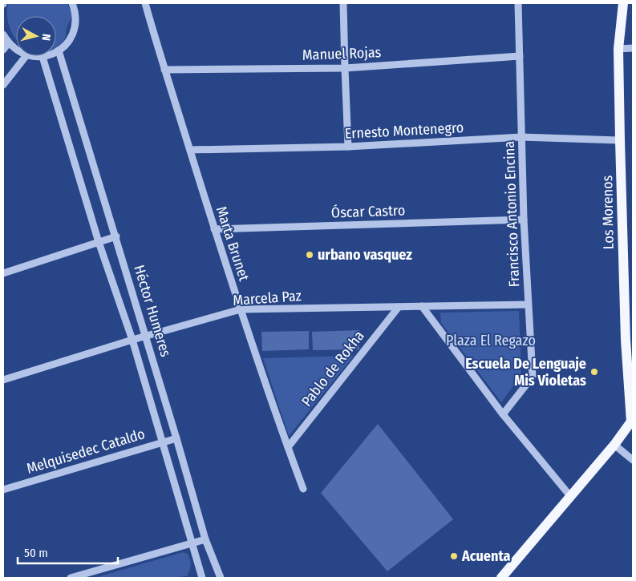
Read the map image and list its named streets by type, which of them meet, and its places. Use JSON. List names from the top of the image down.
{
  "streets": {
    "main road": ["Los Morenos"],
    "street": [
      "Manuel Rojas",
      "Ernesto Montenegro",
      "Óscar Castro",
      "Francisco Antonio Encina",
      "Marta Brunet",
      "Marcela Paz",
      "Héctor Humeres",
      "Pablo de Rokha",
      "Melquisedec Cataldo"
    ]
  },
  "crossings": [
    ["Manuel Rojas", "Francisco Antonio Encina"],
    ["Manuel Rojas", "Marta Brunet"],
    ["Ernesto Montenegro", "Los Morenos"],
    ["Ernesto Montenegro", "Francisco Antonio Encina"],
    ["Ernesto Montenegro", "Marta Brunet"],
    ["Óscar Castro", "Francisco Antonio Encina"],
    ["Óscar Castro", "Marta Brunet"],
    ["Francisco Antonio Encina", "Marcela Paz"],
    ["Marta Brunet", "Marcela Paz"],
    ["Marta Brunet", "Pablo de Rokha"],
    ["Marcela Paz", "Héctor Humeres"],
    ["Marcela Paz", "Pablo de Rokha"],
    ["Héctor Humeres", "Melquisedec Cataldo"]
  ],
  "parks": ["Plaza El Regazo"],
  "places": ["urbano vasquez", "Escuela De Lenguaje Mis Violetas", "Acuenta"],
  "scale_bar": "50 m",
  "north": "right"
}
